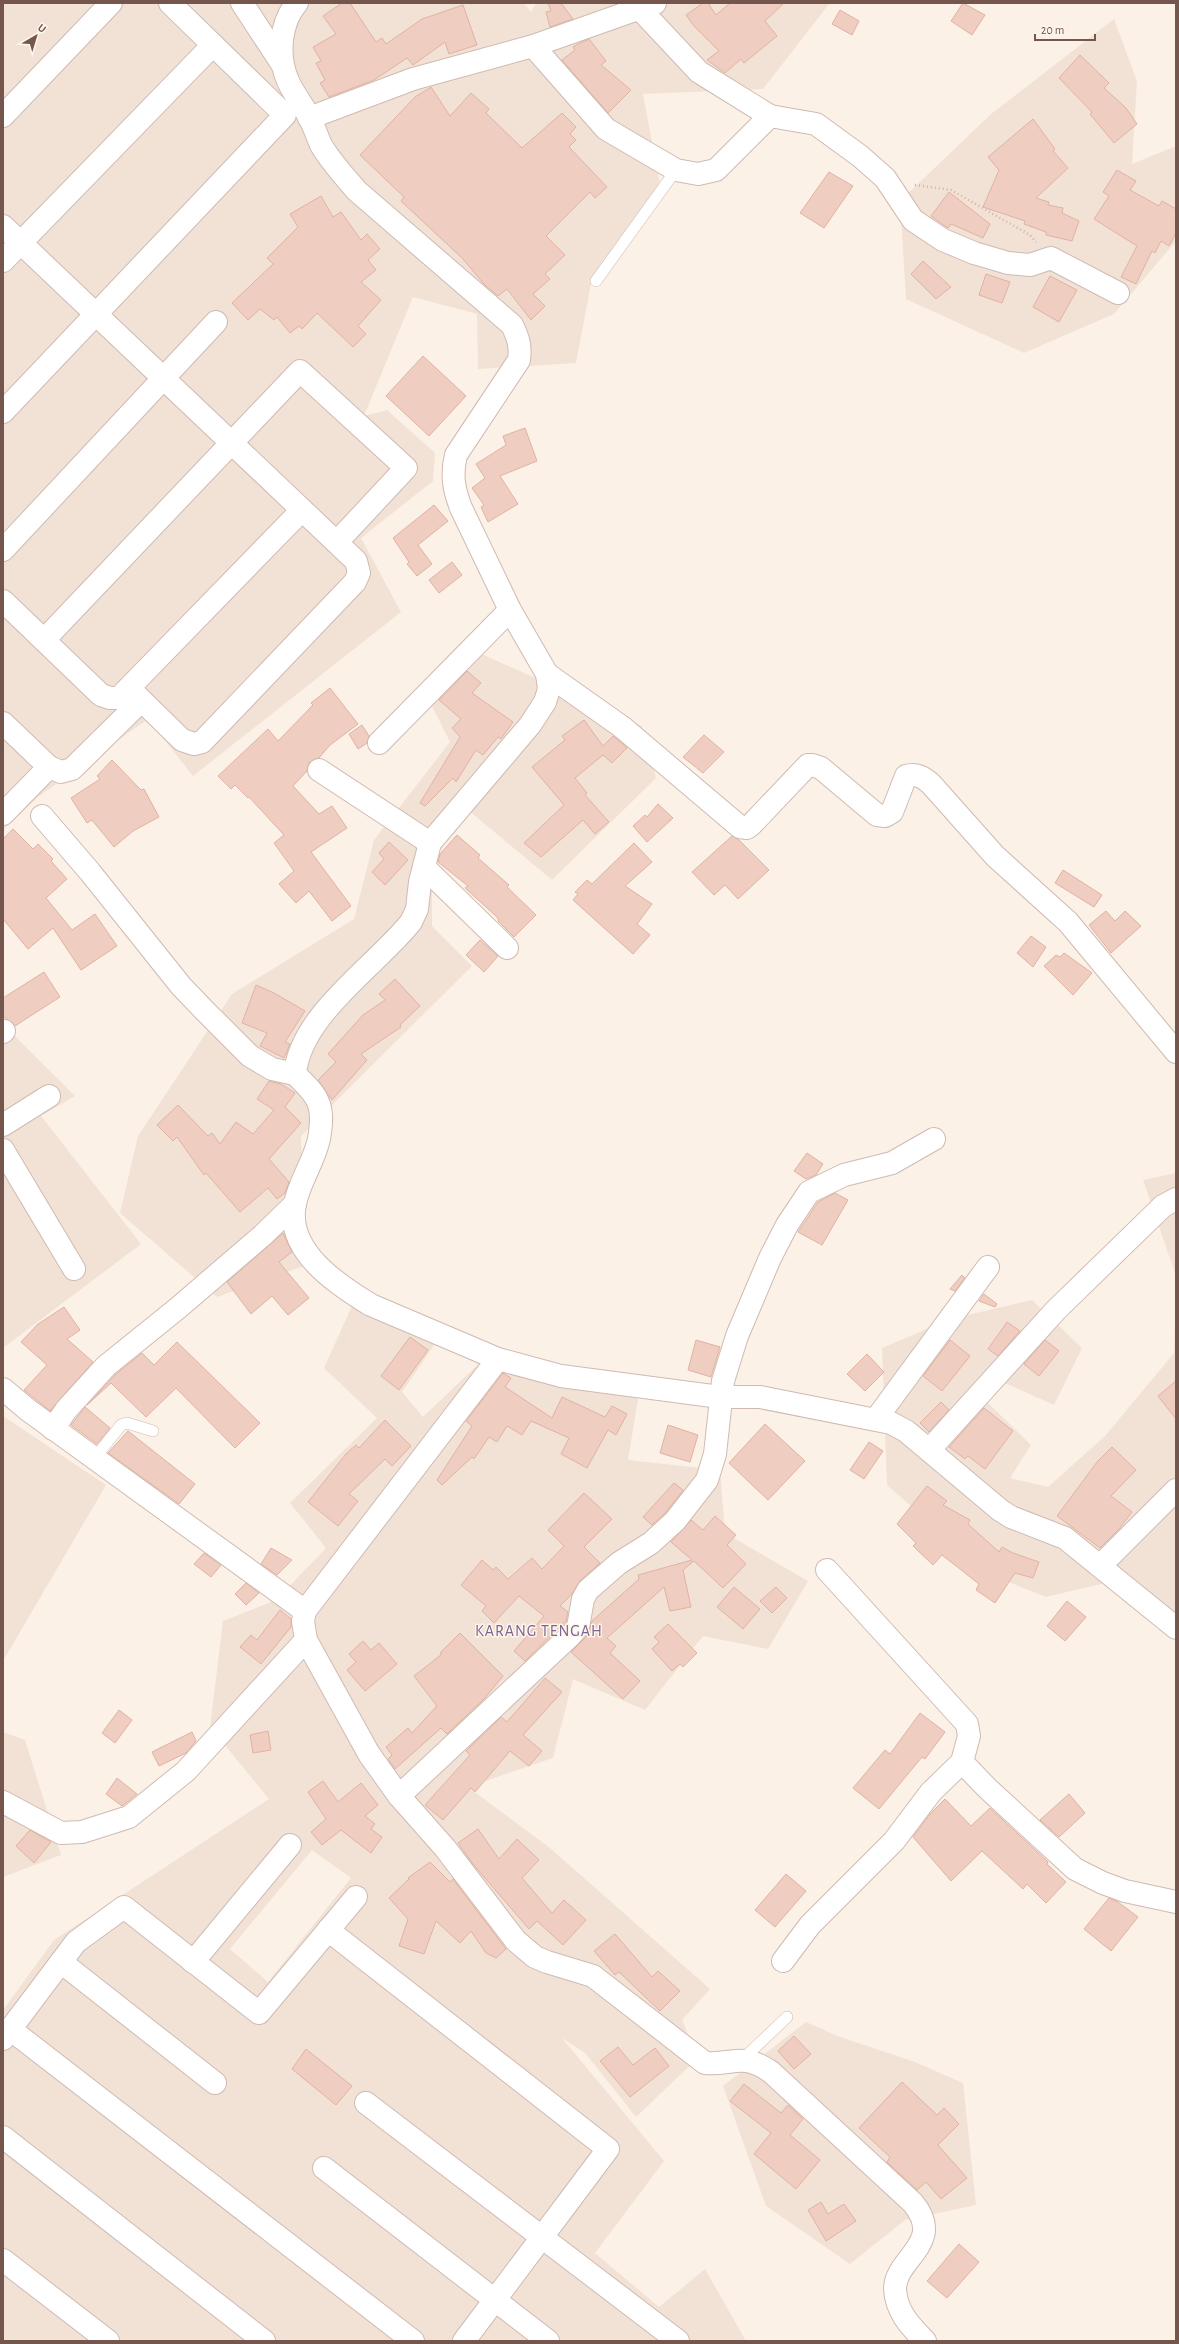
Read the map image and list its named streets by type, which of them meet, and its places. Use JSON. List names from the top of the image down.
{
  "districts": ["KARANG TENGAH"],
  "scale_bar": "20 m",
  "north": "top right"
}
